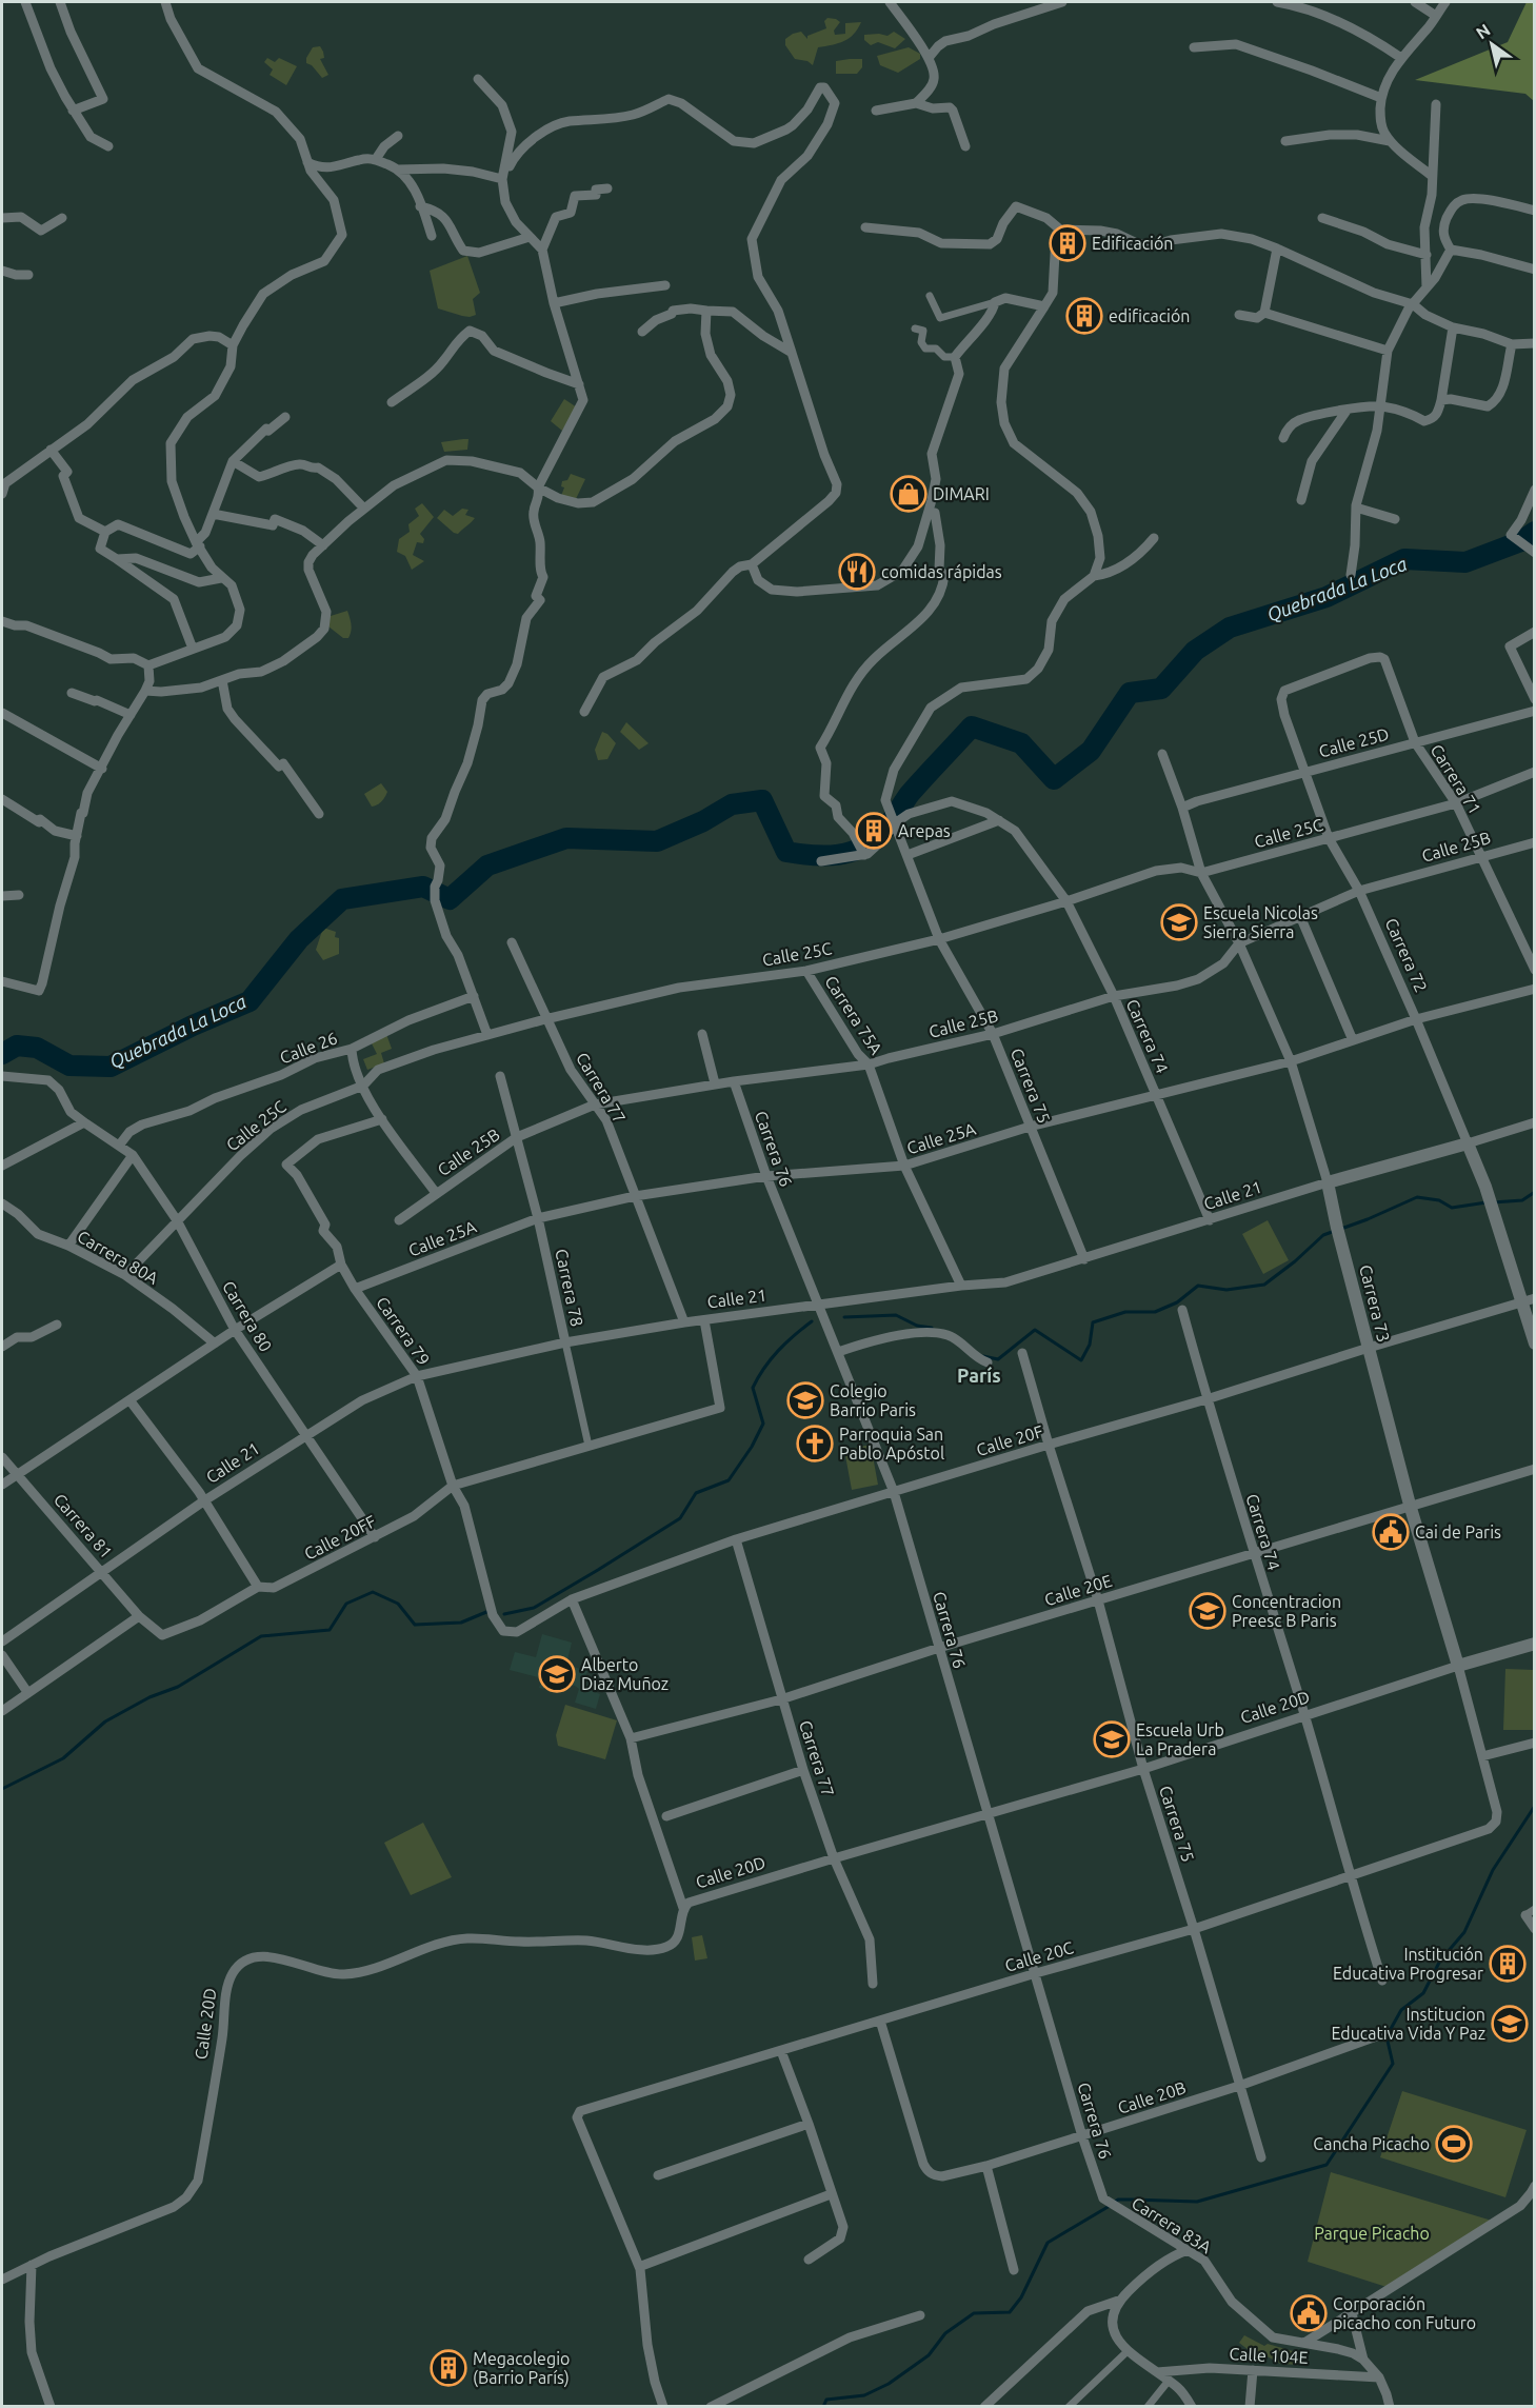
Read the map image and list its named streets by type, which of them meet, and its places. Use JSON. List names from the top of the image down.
{
  "streets": {
    "street": [
      "Calle 25D",
      "Carrera 71",
      "Calle 25C",
      "Calle 25B",
      "Carrera 72",
      "Carrera 75A",
      "Carrera 74",
      "Calle 26",
      "Carrera 75",
      "Carrera 77",
      "Calle 25A",
      "Carrera 76",
      "Calle 21",
      "Carrera 80A",
      "Carrera 78",
      "Carrera 73",
      "Carrera 80",
      "Carrera 79",
      "Calle 20F",
      "Carrera 81",
      "Calle 20FF",
      "Calle 20E",
      "Calle 20D",
      "Calle 20C",
      "Calle 20B",
      "Carrera 83A",
      "Calle 104E"
    ]
  },
  "crossings": [
    ["Calle 25D", "Carrera 71"],
    ["Calle 25D", "Carrera 72"],
    ["Calle 25D", "Carrera 73"],
    ["Carrera 71", "Calle 25C"],
    ["Carrera 71", "Calle 25B"],
    ["Carrera 71", "Carrera 72"],
    ["Calle 25C", "Carrera 72"],
    ["Calle 25C", "Carrera 75A"],
    ["Calle 25C", "Carrera 74"],
    ["Calle 25C", "Carrera 75"],
    ["Calle 25C", "Carrera 77"],
    ["Calle 25C", "Carrera 80A"],
    ["Calle 25C", "Carrera 73"],
    ["Calle 25C", "Carrera 80"],
    ["Calle 25B", "Carrera 72"],
    ["Calle 25B", "Carrera 75A"],
    ["Calle 25B", "Carrera 74"],
    ["Calle 25B", "Carrera 75"],
    ["Calle 25B", "Carrera 77"],
    ["Calle 25B", "Carrera 76"],
    ["Calle 25B", "Carrera 78"],
    ["Calle 25B", "Carrera 73"],
    ["Carrera 72", "Calle 25A"],
    ["Carrera 72", "Calle 21"],
    ["Carrera 72", "Calle 20F"],
    ["Carrera 75A", "Calle 25A"],
    ["Carrera 75A", "Calle 21"],
    ["Carrera 74", "Carrera 75"],
    ["Carrera 74", "Calle 25A"],
    ["Carrera 74", "Calle 21"],
    ["Carrera 74", "Calle 20F"],
    ["Carrera 74", "Calle 20E"],
    ["Carrera 74", "Calle 20D"],
    ["Carrera 74", "Calle 20C"],
    ["Calle 26", "Carrera 80"],
    ["Carrera 75", "Calle 25A"],
    ["Carrera 75", "Calle 21"],
    ["Carrera 75", "Calle 20F"],
    ["Carrera 75", "Calle 20E"],
    ["Carrera 75", "Calle 20D"],
    ["Carrera 75", "Calle 20C"],
    ["Carrera 75", "Calle 20B"],
    ["Carrera 77", "Calle 25A"],
    ["Carrera 77", "Calle 21"],
    ["Carrera 77", "Calle 20F"],
    ["Carrera 77", "Calle 20E"],
    ["Carrera 77", "Calle 20D"],
    ["Calle 25A", "Carrera 76"],
    ["Calle 25A", "Carrera 78"],
    ["Calle 25A", "Carrera 73"],
    ["Calle 25A", "Carrera 79"],
    ["Carrera 76", "Calle 21"],
    ["Carrera 76", "Calle 20F"],
    ["Carrera 76", "Calle 20E"],
    ["Carrera 76", "Calle 20D"],
    ["Carrera 76", "Calle 20C"],
    ["Carrera 76", "Calle 20B"],
    ["Carrera 76", "Carrera 83A"],
    ["Calle 21", "Carrera 78"],
    ["Calle 21", "Carrera 73"],
    ["Calle 21", "Carrera 80"],
    ["Calle 21", "Carrera 79"],
    ["Calle 21", "Carrera 81"],
    ["Calle 21", "Calle 20FF"],
    ["Carrera 78", "Calle 20FF"],
    ["Carrera 73", "Calle 20F"],
    ["Carrera 73", "Calle 20E"],
    ["Carrera 73", "Calle 20D"],
    ["Carrera 73", "Calle 20C"],
    ["Carrera 80", "Calle 20FF"],
    ["Carrera 79", "Calle 20F"],
    ["Carrera 79", "Calle 20FF"],
    ["Carrera 81", "Calle 20FF"],
    ["Calle 20C", "Calle 20B"],
    ["Carrera 83A", "Calle 104E"]
  ],
  "districts": ["París"],
  "water": ["Quebrada La Loca"],
  "parks": ["Parque Picacho"],
  "places": {
    "building": [
      "Edificación",
      "edificación",
      "Arepas",
      "Institución Educativa Progresar",
      "Megacolegio (Barrio París)"
    ],
    "shop": ["DIMARI"],
    "restaurant": ["comidas rápidas"],
    "school or university": [
      "Escuela Nicolas Sierra Sierra",
      "Colegio Barrio Paris",
      "Concentracion Preesc B Paris",
      "Alberto Diaz Muñoz",
      "Escuela Urb La Pradera",
      "Institucion Educativa Vida Y Paz"
    ],
    "church": ["Parroquia San Pablo Apóstol"],
    "public building": ["Cai de Paris", "Corporación picacho con Futuro"],
    "sports": ["Cancha Picacho"]
  },
  "north": "top left"
}
